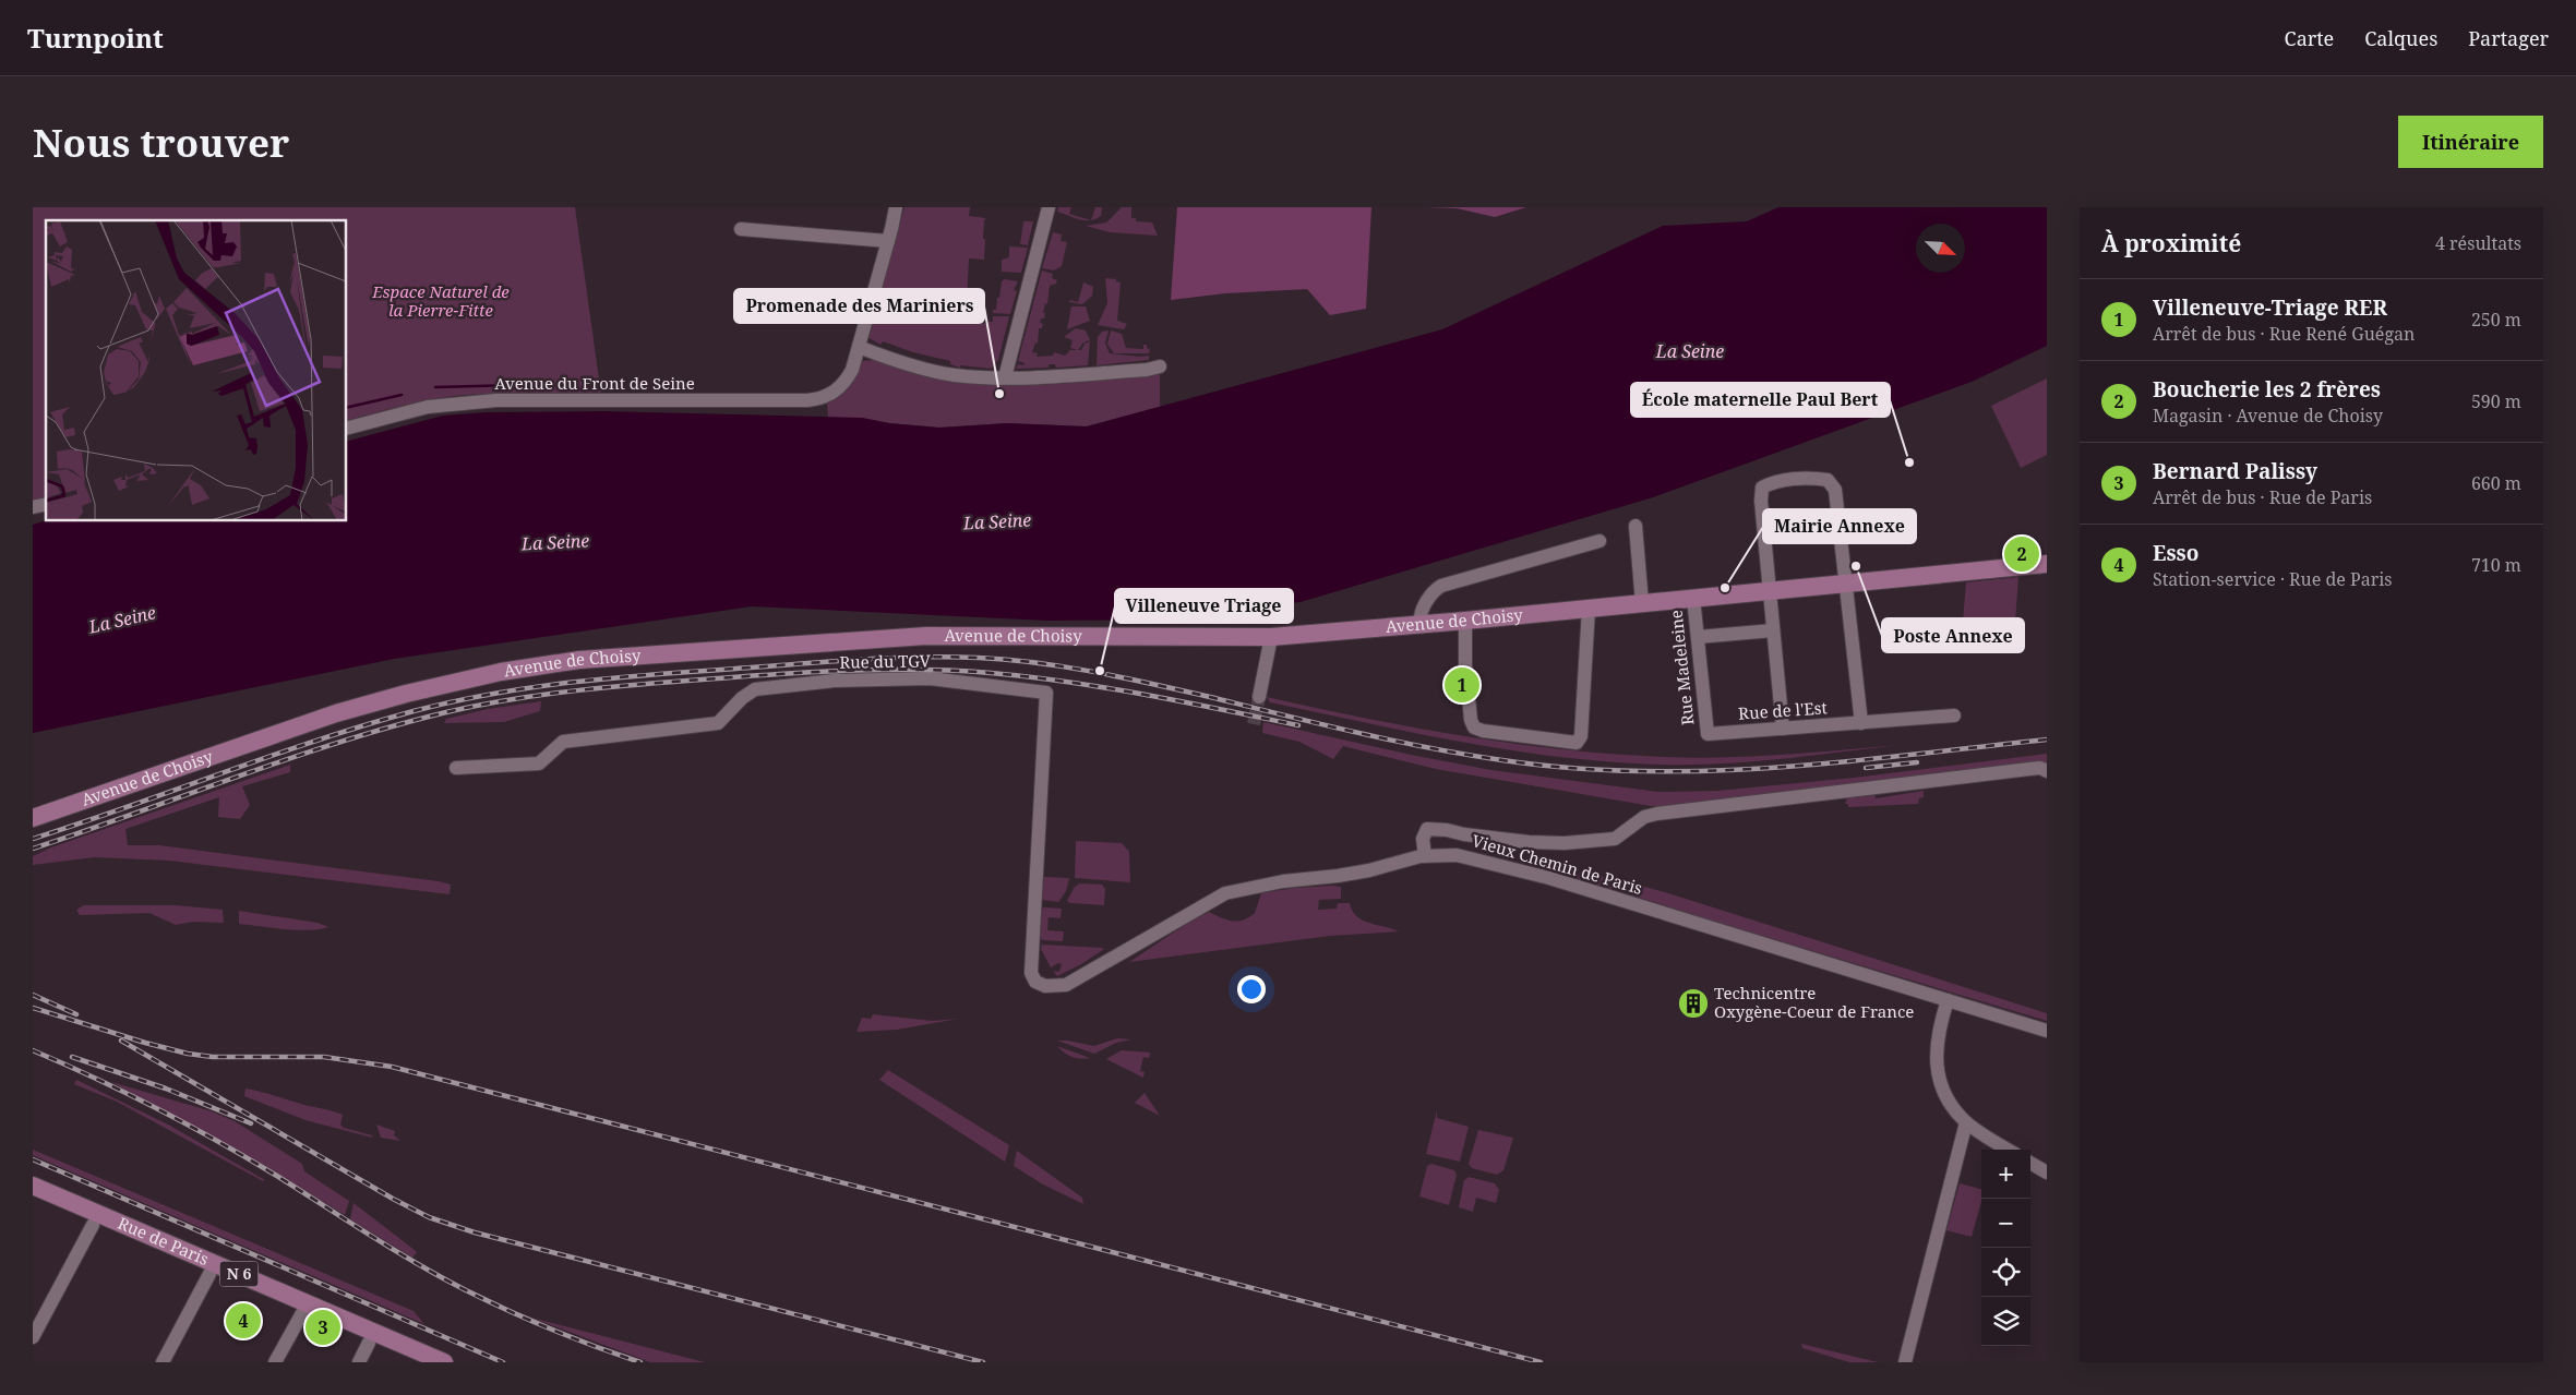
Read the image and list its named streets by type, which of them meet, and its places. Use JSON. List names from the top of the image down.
{
  "streets": {
    "main road": ["Avenue de Choisy", "Rue de Paris", "N 6"],
    "street": [
      "Avenue du Front de Seine",
      "Rue du TGV",
      "Rue Madeleine",
      "Rue de l'Est",
      "Vieux Chemin de Paris"
    ]
  },
  "crossings": [
    ["Avenue de Choisy", "Rue Madeleine"],
    ["Rue du TGV", "Vieux Chemin de Paris"],
    ["Rue Madeleine", "Rue de l'Est"]
  ],
  "water": ["La Seine"],
  "parks": ["Espace Naturel de la Pierre-Fitte"],
  "places": {
    "other": [
      "Promenade des Mariniers",
      "École maternelle Paul Bert",
      "Poste Annexe",
      "Mairie Annexe",
      "Villeneuve Triage"
    ],
    "building": ["Technicentre Oxygène-Coeur de France"]
  },
  "north": "bottom right",
  "page": {
    "header": "Turnpoint",
    "nav": ["Carte", "Calques", "Partager"],
    "buttons": "Itinéraire",
    "title": "Nous trouver",
    "heading": ["À proximité", "4 résultats"],
    "list": [
      {
        "mark": "1",
        "name": "Villeneuve-Triage RER",
        "note": "Arrêt de bus · Rue René Guégan",
        "value": "250 m"
      },
      {
        "mark": "2",
        "name": "Boucherie les 2 frères",
        "note": "Magasin · Avenue de Choisy",
        "value": "590 m"
      },
      {
        "mark": "3",
        "name": "Bernard Palissy",
        "note": "Arrêt de bus · Rue de Paris",
        "value": "660 m"
      },
      {
        "mark": "4",
        "name": "Esso",
        "note": "Station-service · Rue de Paris",
        "value": "710 m"
      }
    ],
    "pins": [
      "2",
      "1",
      "4",
      "3"
    ],
    "map_buttons": ["+", "−"]
  }
}
